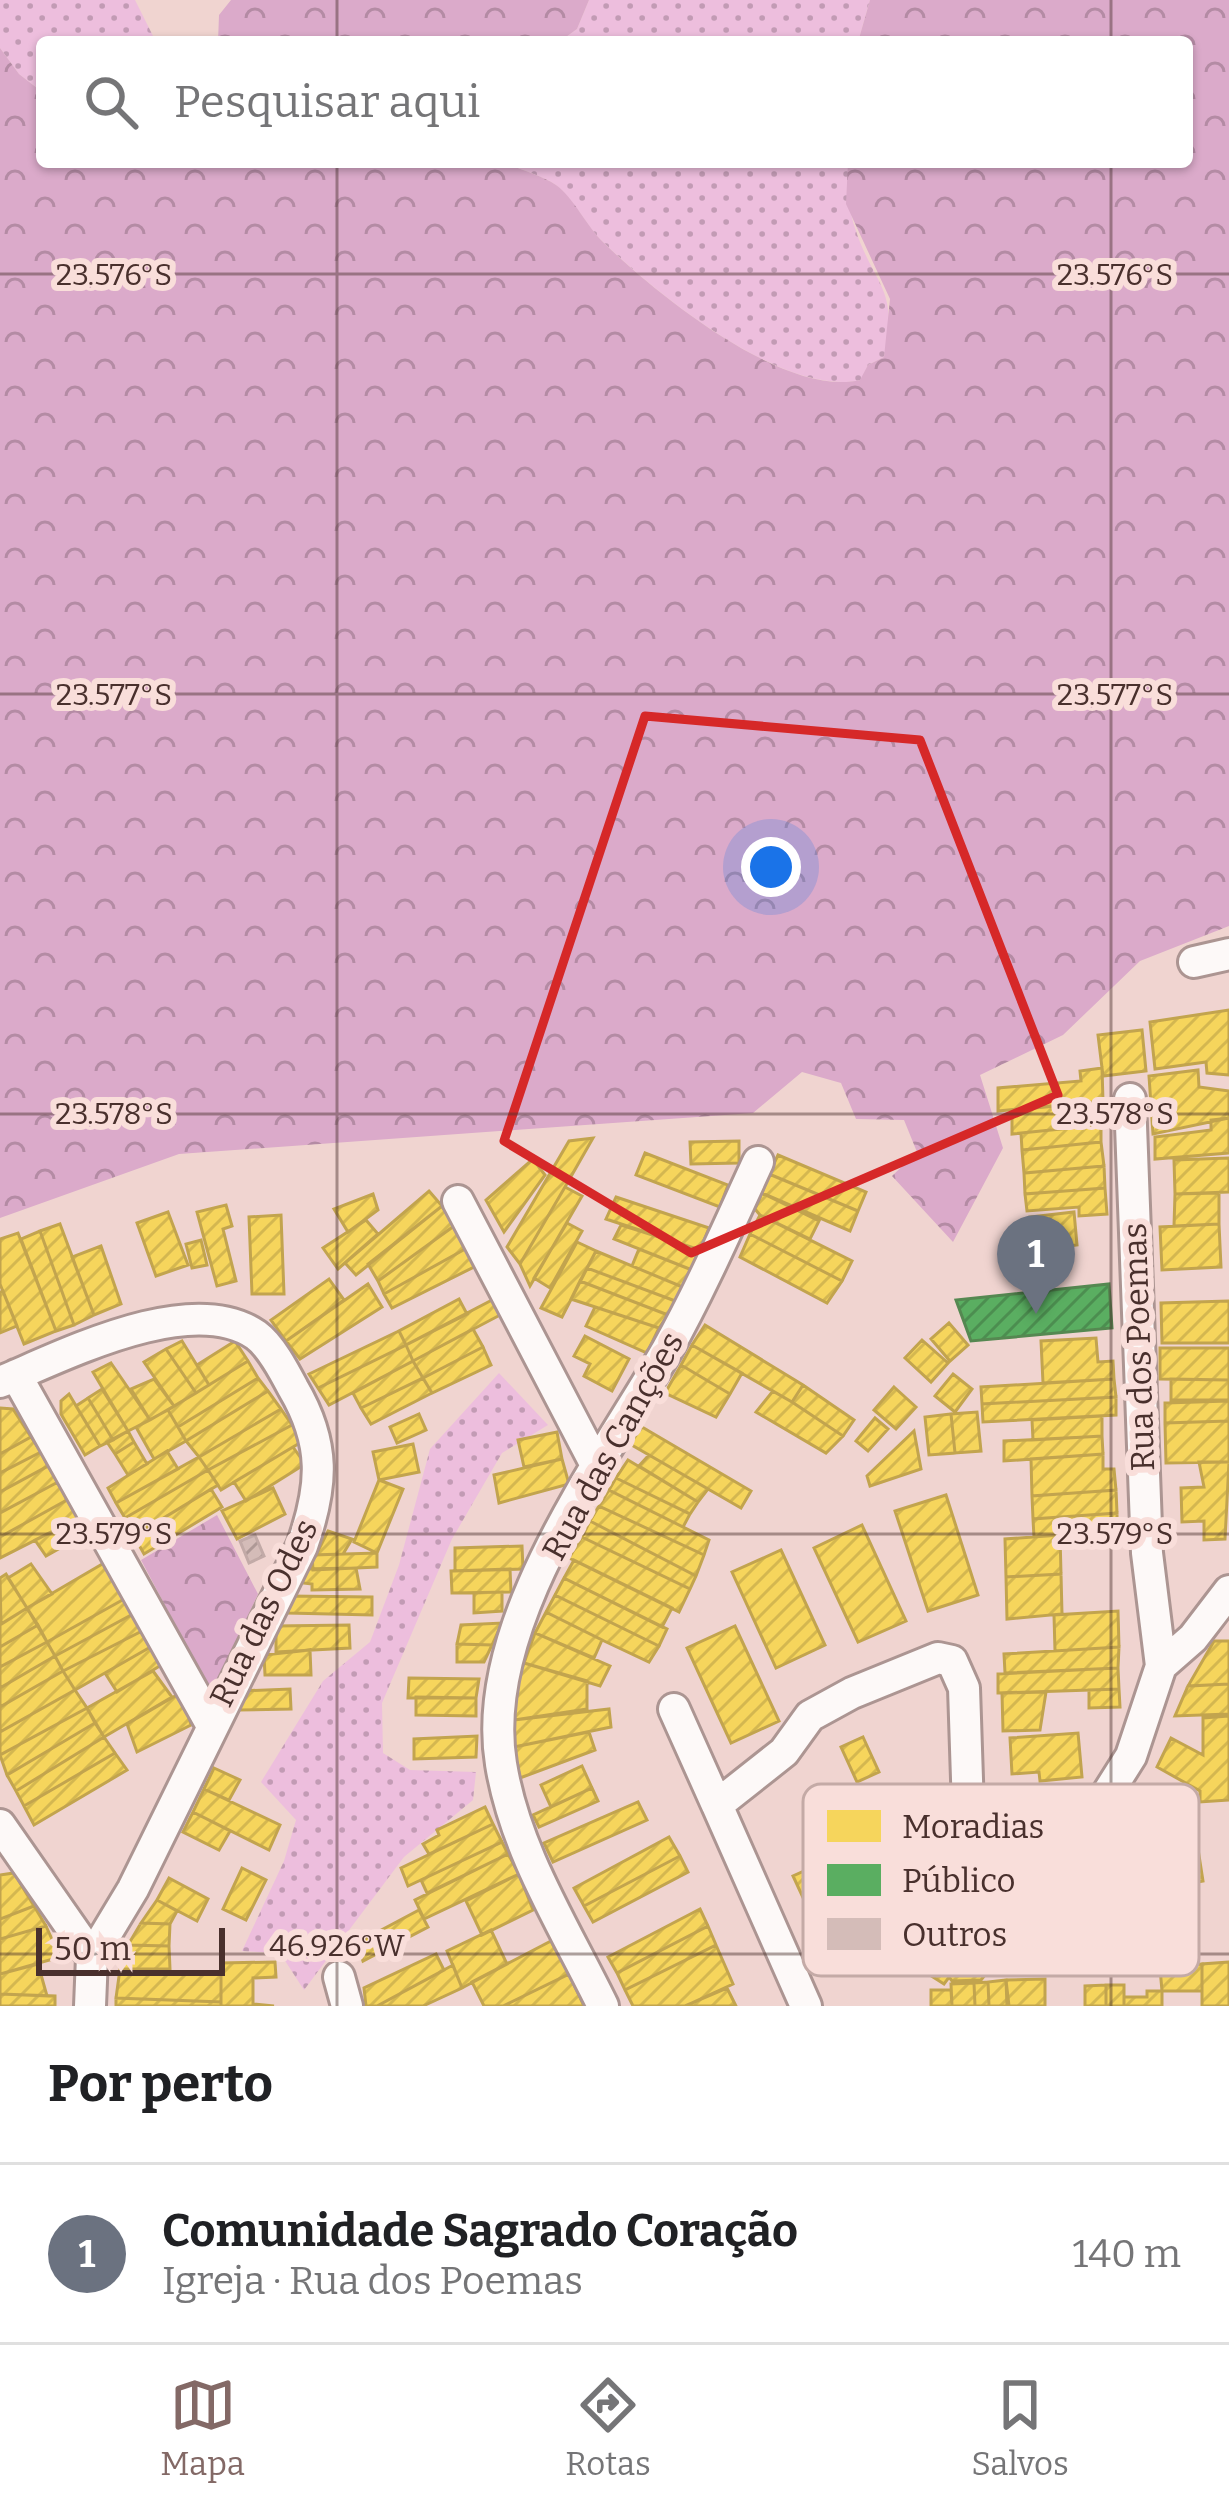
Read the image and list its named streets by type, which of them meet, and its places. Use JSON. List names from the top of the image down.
{
  "streets": {
    "street": ["Rua dos Poemas", "Rua das Canções", "Rua das Odes"]
  },
  "legend": ["Moradias", "Público", "Outros"],
  "scale_bar": "50 m",
  "page": {
    "search": "Pesquisar aqui",
    "pins": "1",
    "scale": "50 m",
    "heading": "Por perto",
    "list": [
      {
        "mark": "1",
        "name": "Comunidade Sagrado Coração",
        "note": "Igreja · Rua dos Poemas",
        "value": "140 m"
      }
    ],
    "nav": ["Mapa", "Rotas", "Salvos"]
  },
  "coordinates": [
    "23.576°S",
    "23.577°S",
    "23.578°S",
    "23.579°S",
    "46.926°W"
  ]
}
